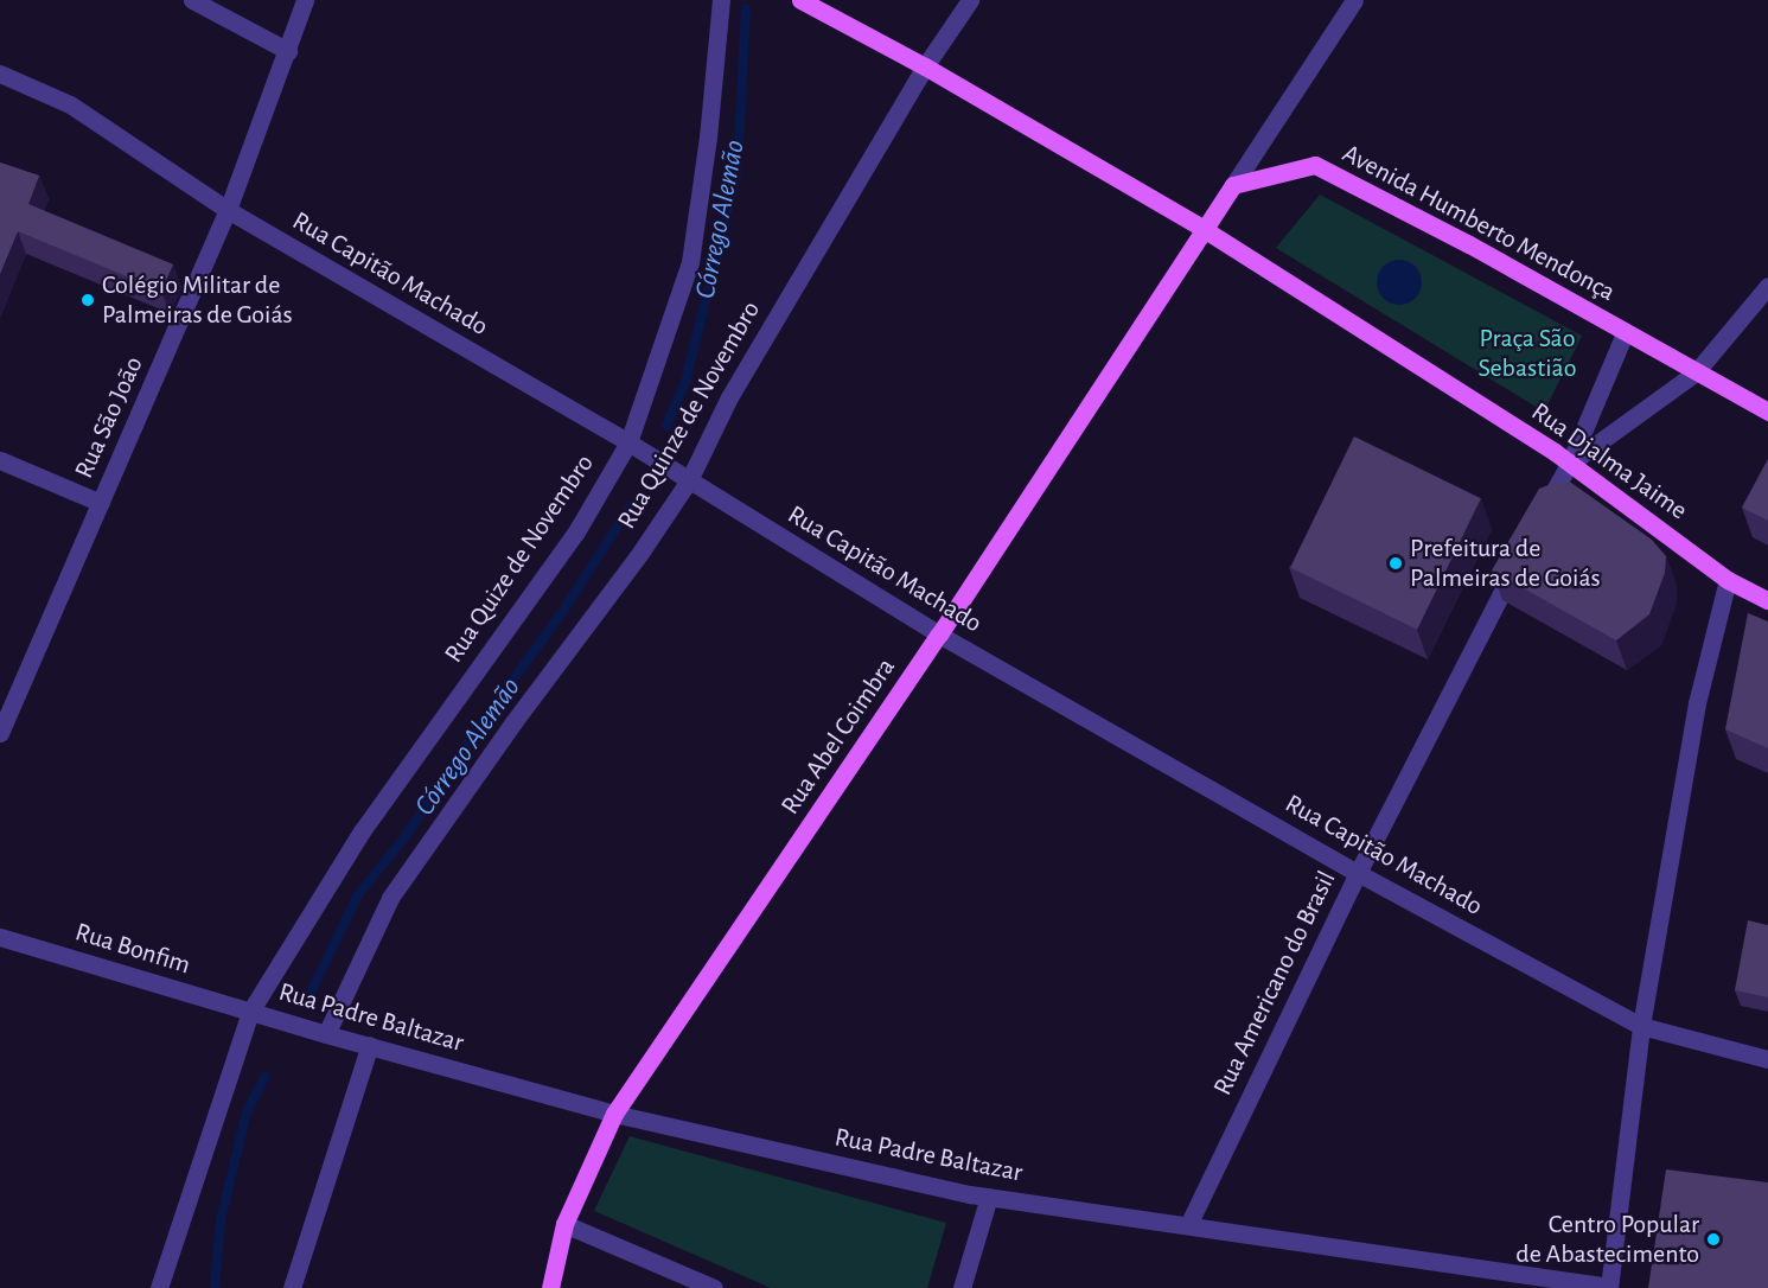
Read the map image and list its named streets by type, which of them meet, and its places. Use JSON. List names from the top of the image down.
{
  "streets": {
    "main road": ["Avenida Humberto Mendonça", "Rua Djalma Jaime", "Rua Abel Coimbra"],
    "street": [
      "Rua Capitão Machado",
      "Rua Quinze de Novembro",
      "Rua São João",
      "Rua Quize de Novembro",
      "Rua Bonfim",
      "Rua Americano do Brasil",
      "Rua Padre Baltazar"
    ]
  },
  "crossings": [
    ["Rua Capitão Machado", "Rua Quinze de Novembro"],
    ["Rua Capitão Machado", "Rua São João"],
    ["Rua Capitão Machado", "Rua Quize de Novembro"],
    ["Rua Capitão Machado", "Rua Abel Coimbra"],
    ["Rua Capitão Machado", "Rua Americano do Brasil"],
    ["Rua Quinze de Novembro", "Rua Padre Baltazar"],
    ["Rua Djalma Jaime", "Rua Abel Coimbra"],
    ["Rua Quize de Novembro", "Rua Bonfim"],
    ["Rua Quize de Novembro", "Rua Padre Baltazar"],
    ["Rua Abel Coimbra", "Rua Padre Baltazar"],
    ["Rua Bonfim", "Rua Padre Baltazar"],
    ["Rua Americano do Brasil", "Rua Padre Baltazar"]
  ],
  "water": ["Córrego Alemão"],
  "parks": ["Praça São Sebastião"],
  "places": ["Colégio Militar de Palmeiras de Goiás", "Prefeitura de Palmeiras de Goiás", "Centro Popular de Abastecimento"]
}
